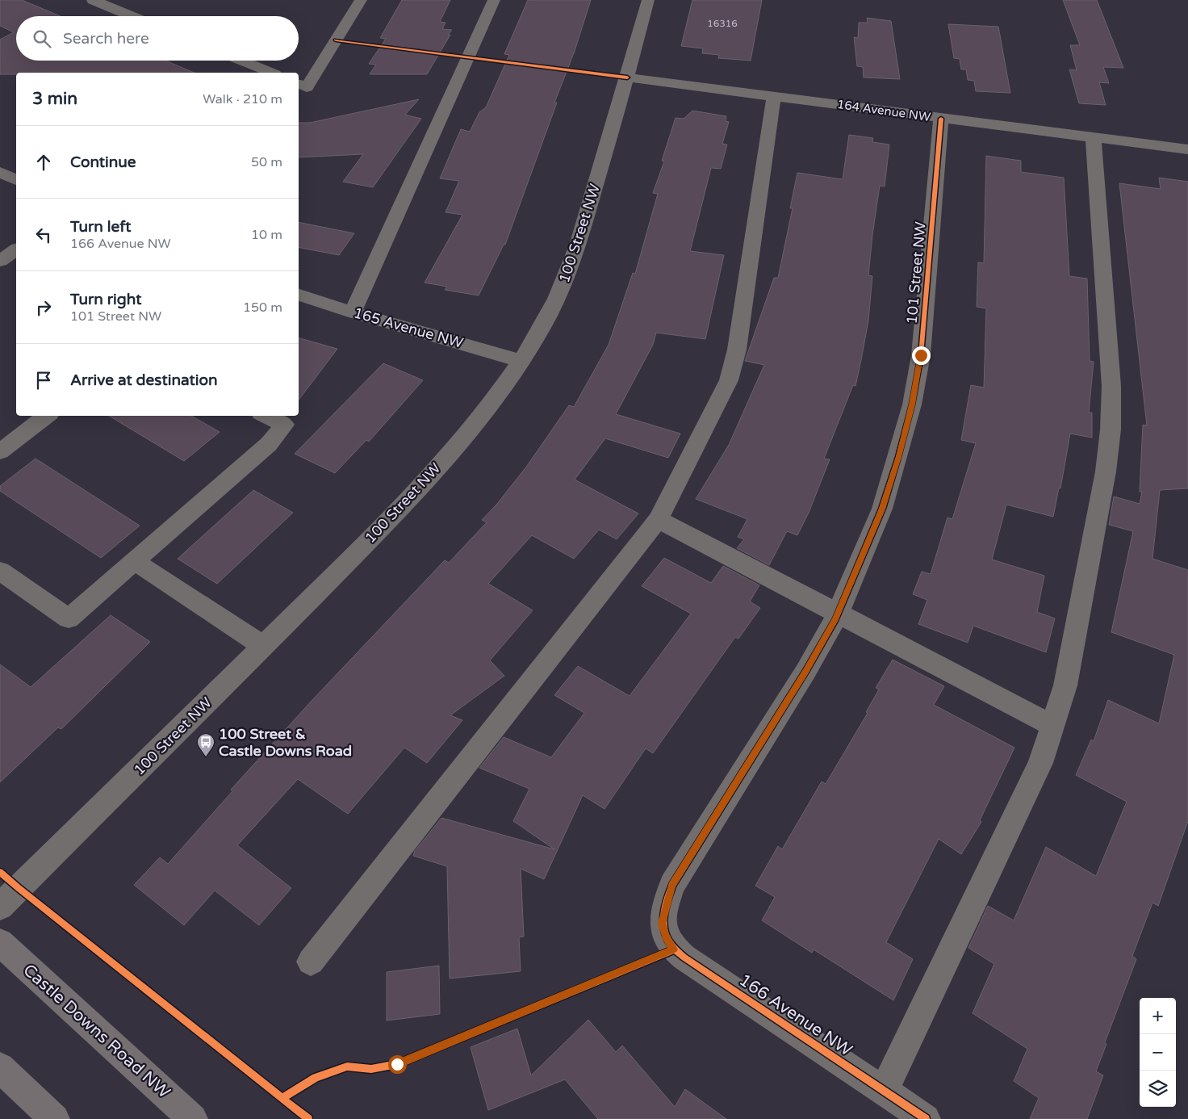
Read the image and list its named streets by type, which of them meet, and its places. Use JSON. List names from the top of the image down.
{
  "streets": {
    "main road": ["Castle Downs Road NW"],
    "street": [
      "164 Avenue NW",
      "100 Street NW",
      "101 Street NW",
      "165 Avenue NW",
      "166 Avenue NW"
    ]
  },
  "crossings": [
    ["164 Avenue NW", "100 Street NW"],
    ["164 Avenue NW", "101 Street NW"],
    ["100 Street NW", "165 Avenue NW"],
    ["101 Street NW", "166 Avenue NW"]
  ],
  "places": {
    "bus stop": ["100 Street & Castle Downs Road"]
  },
  "house_numbers": ["16316"],
  "page": {
    "search": "Search here",
    "heading": ["3 min", "Walk · 210 m"],
    "list": [
      ["Continue", "50 m"],
      ["Turn left", "166 Avenue NW", "10 m"],
      ["Turn right", "101 Street NW", "150 m"],
      "Arrive at destination"
    ],
    "map_buttons": ["+", "−"]
  }
}
